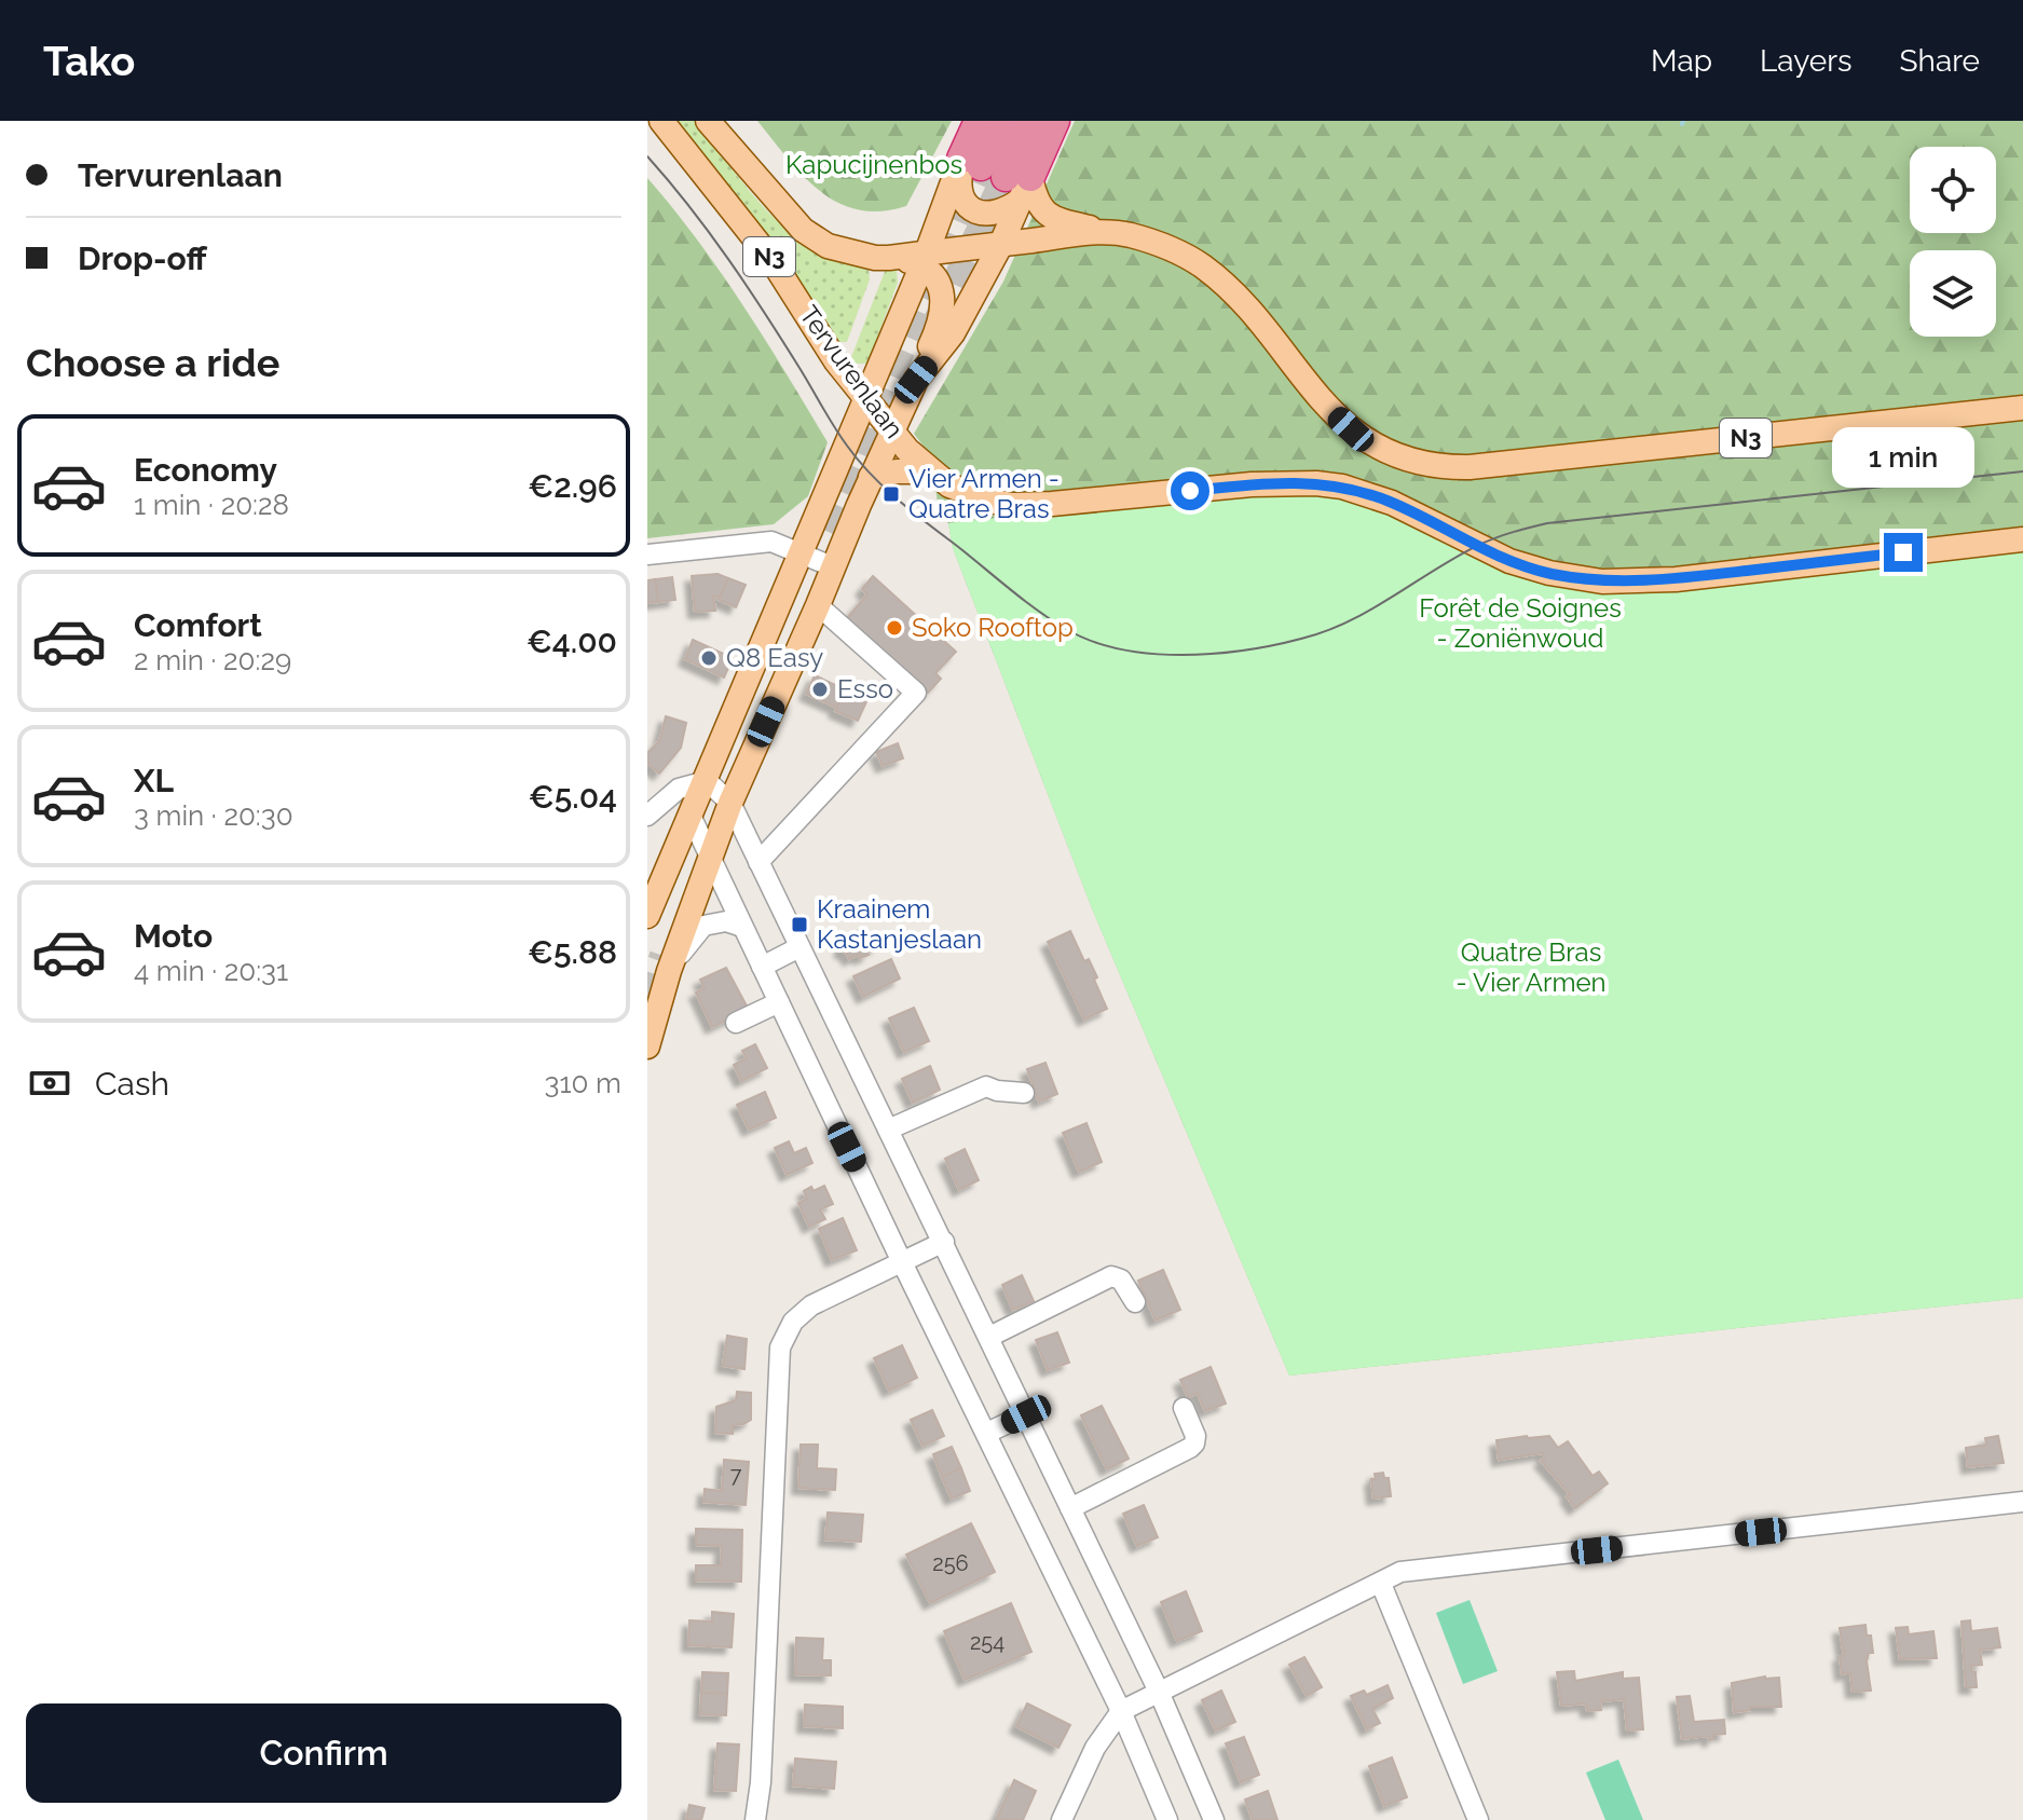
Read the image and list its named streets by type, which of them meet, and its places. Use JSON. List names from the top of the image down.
{
  "streets": {
    "main road": ["N3", "Tervurenlaan"]
  },
  "parks": ["Kapucijnenbos", "Forêt de Soignes - Zoniënwoud", "Quatre Bras - Vier Armen"],
  "places": {
    "transit": ["Vier Armen - Quatre Bras", "Kraainem Kastanjeslaan"],
    "other": ["Soko Rooftop", "Q8 Easy", "Esso"]
  },
  "house_numbers": ["7", "256", "254"],
  "page": {
    "header": "Tako",
    "nav": ["Map", "Layers", "Share"],
    "banner": ["Tervurenlaan", "Drop-off"],
    "heading": "Choose a ride",
    "list": [
      {
        "name": "Economy",
        "note": "1 min · 20:28",
        "value": "€2.96"
      },
      {
        "name": "Comfort",
        "note": "2 min · 20:29",
        "value": "€4.00"
      },
      {
        "name": "XL",
        "note": "3 min · 20:30",
        "value": "€5.04"
      },
      {
        "name": "Moto",
        "note": "4 min · 20:31",
        "value": "€5.88"
      }
    ],
    "bubble": "1 min",
    "pay": ["Cash", "310 m"],
    "buttons": "Confirm"
  }
}
